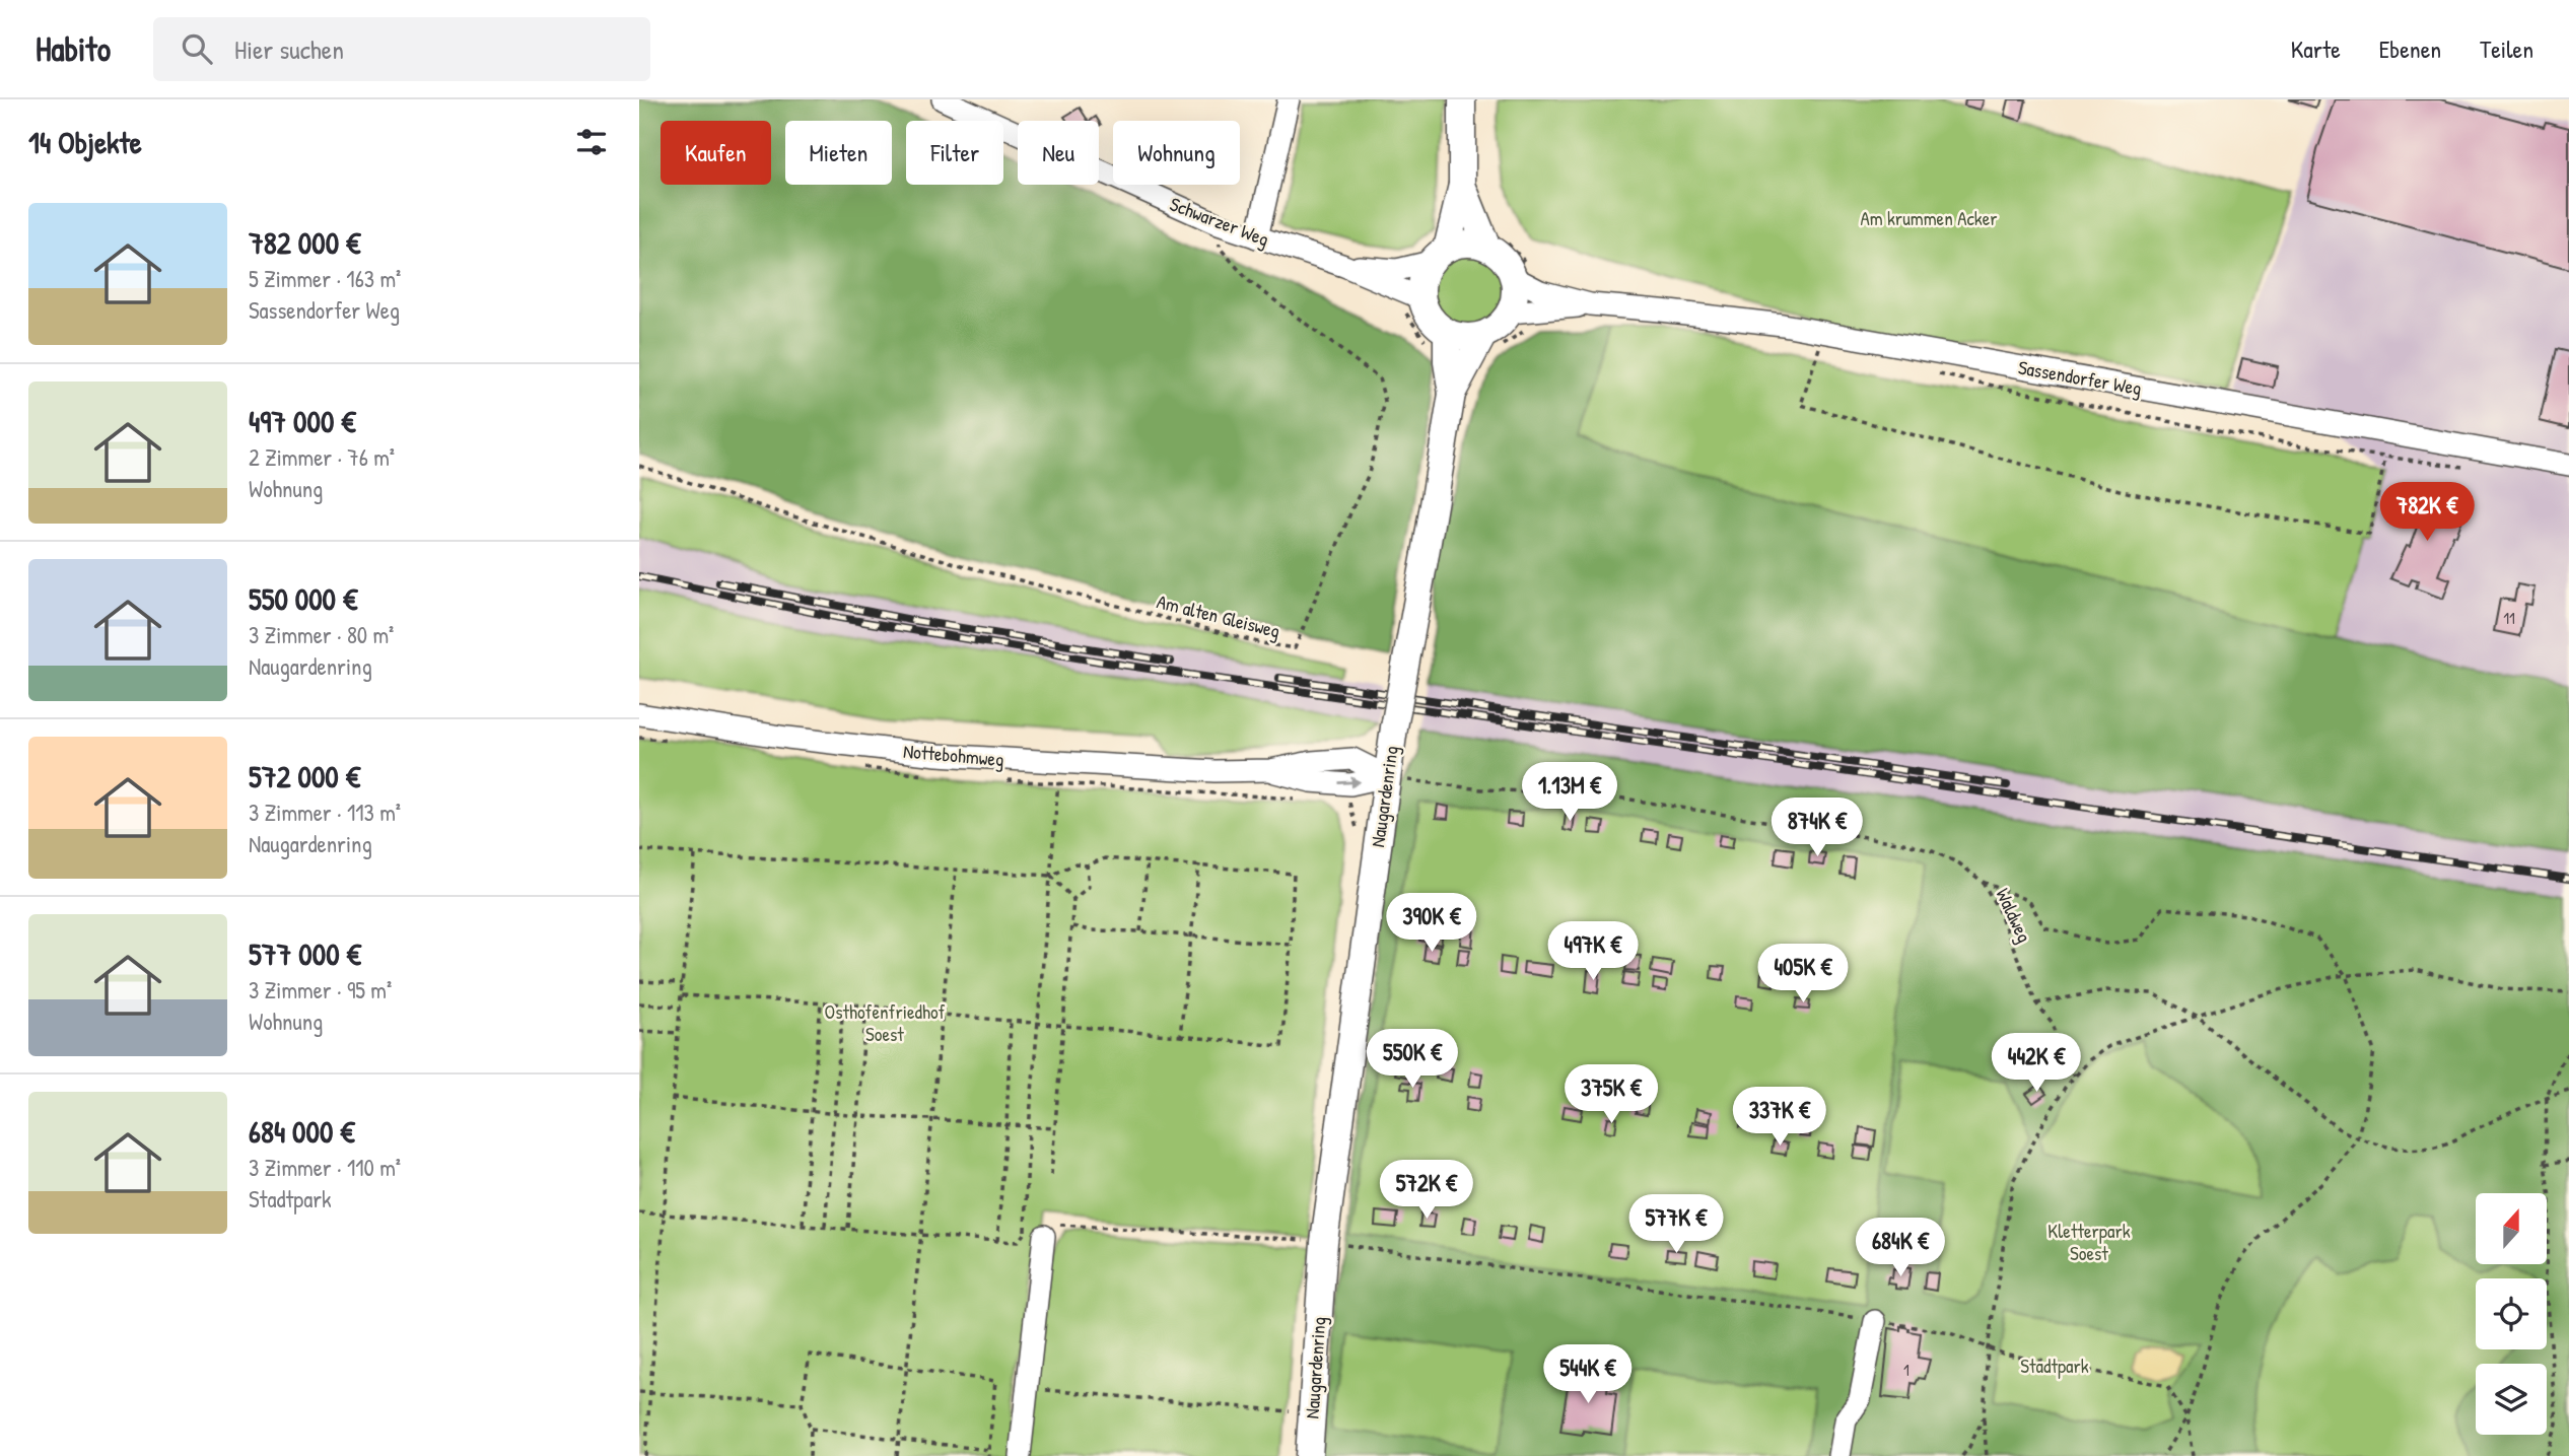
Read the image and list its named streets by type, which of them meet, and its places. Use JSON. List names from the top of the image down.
{
  "streets": {
    "main road": ["Naugardenring"],
    "street": ["Schwarzer Weg", "Sassendorfer Weg", "Nottebohmweg"],
    "path": ["Am alten Gleisweg", "Waldweg"]
  },
  "crossings": [
    ["Schwarzer Weg", "Sassendorfer Weg"],
    ["Schwarzer Weg", "Am alten Gleisweg"],
    ["Schwarzer Weg", "Naugardenring"],
    ["Sassendorfer Weg", "Naugardenring"],
    ["Nottebohmweg", "Naugardenring"],
    ["Nottebohmweg", "Waldweg"],
    ["Naugardenring", "Waldweg"]
  ],
  "parks": [
    "Am krummen Acker",
    "Osthofenfriedhof Soest",
    "Kletterpark Soest",
    "Stadtpark"
  ],
  "house_numbers": ["11", "1"],
  "north": "top",
  "page": {
    "header": "Habito",
    "search": "Hier suchen",
    "nav": ["Karte", "Ebenen", "Teilen"],
    "heading": "14 Objekte",
    "chip": [
      "Kaufen",
      "Mieten",
      "Filter",
      "Neu",
      "Wohnung"
    ],
    "list": [
      {
        "name": "782 000 €",
        "note": "5 Zimmer · 163 m² · Sassendorfer Weg"
      },
      {
        "name": "497 000 €",
        "note": "2 Zimmer · 76 m² · Wohnung"
      },
      {
        "name": "550 000 €",
        "note": "3 Zimmer · 80 m² · Naugardenring"
      },
      {
        "name": "572 000 €",
        "note": "3 Zimmer · 113 m² · Naugardenring"
      },
      {
        "name": "577 000 €",
        "note": "3 Zimmer · 95 m² · Wohnung"
      },
      {
        "name": "684 000 €",
        "note": "3 Zimmer · 110 m² · Stadtpark"
      }
    ],
    "price": [
      "782K €",
      "1.13M €",
      "874K €",
      "390K €",
      "497K €",
      "405K €",
      "550K €",
      "442K €",
      "375K €",
      "337K €",
      "572K €",
      "577K €",
      "684K €",
      "544K €"
    ]
  }
}
